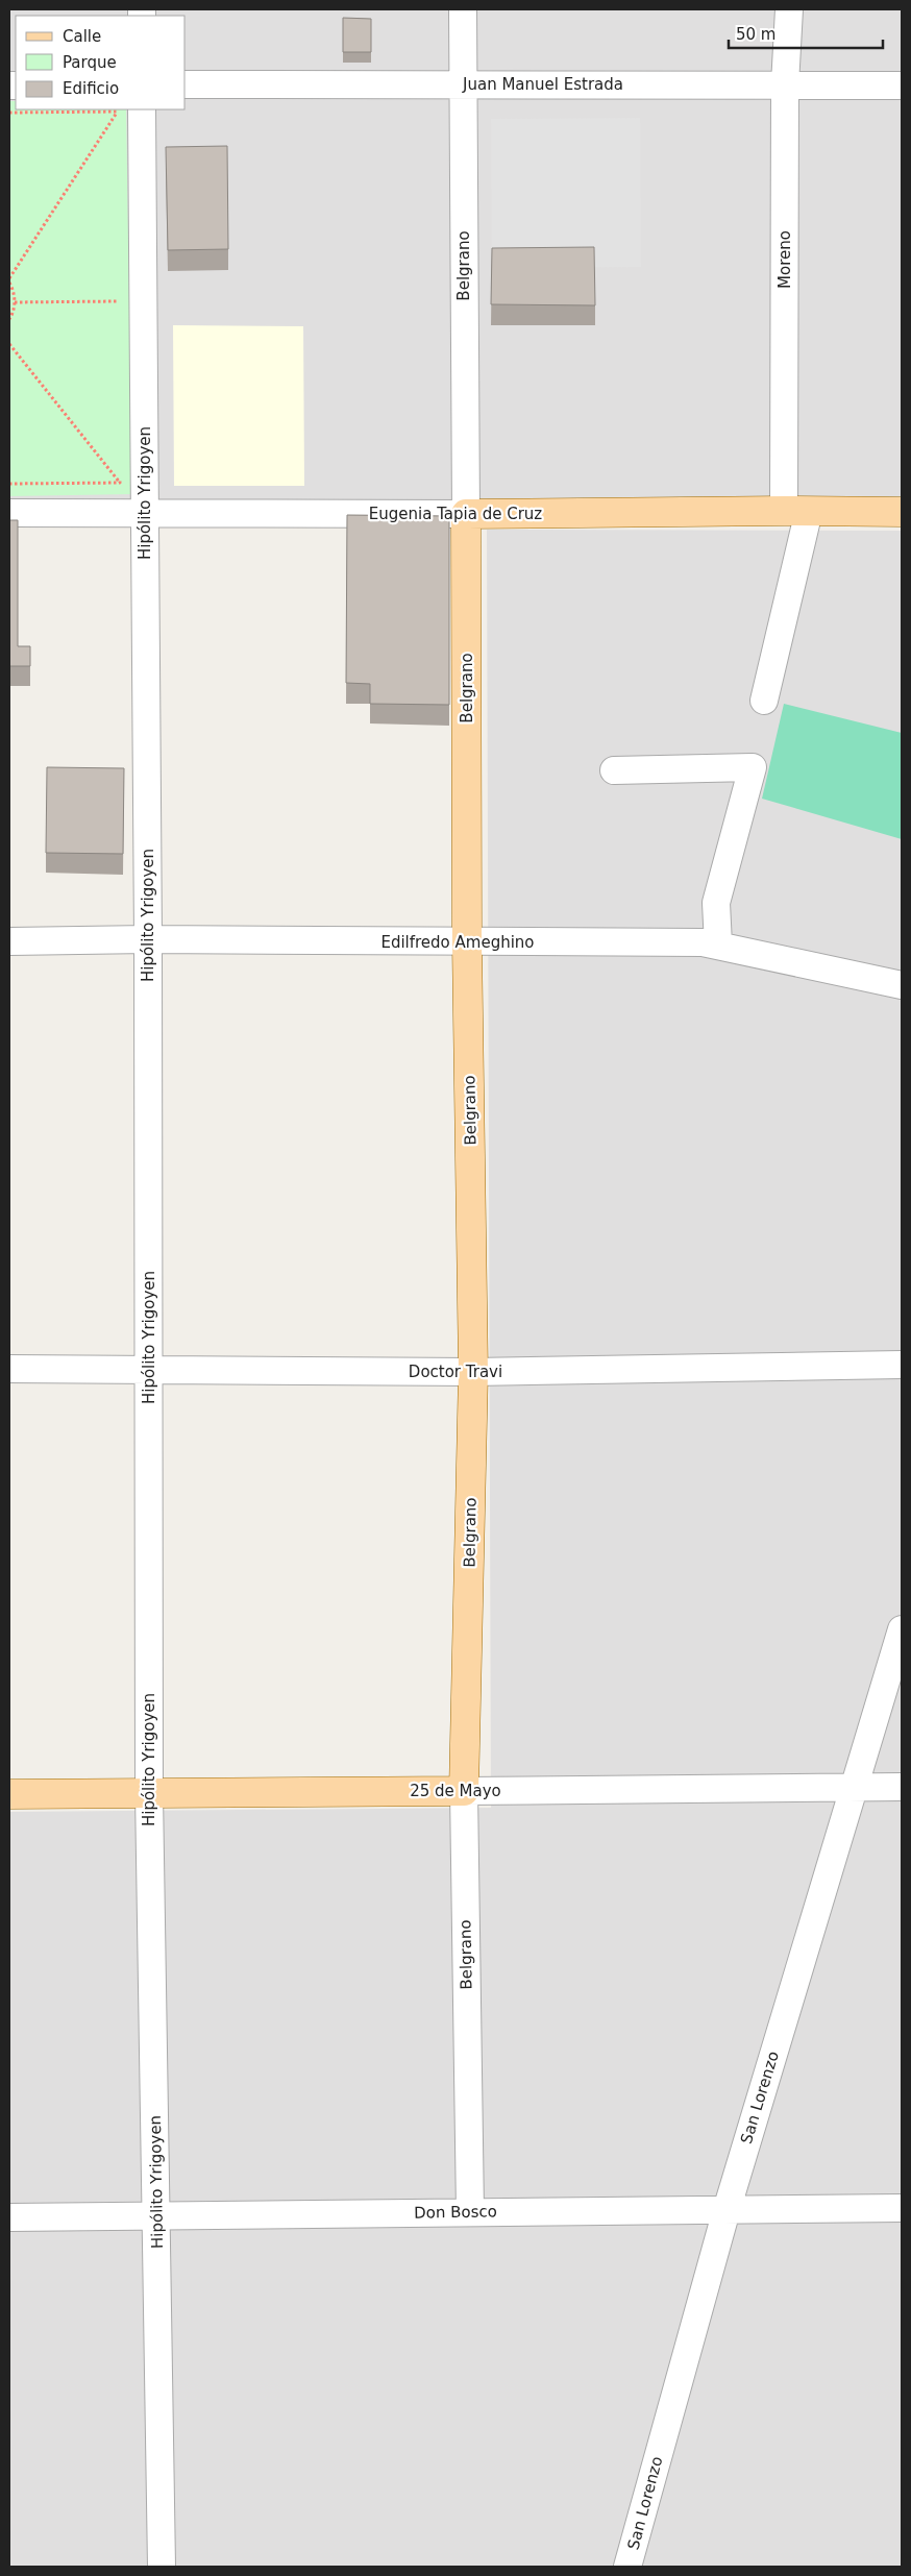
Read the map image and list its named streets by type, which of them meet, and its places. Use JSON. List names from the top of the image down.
{
  "streets": {
    "main road": ["Belgrano", "Eugenia Tapia de Cruz", "25 de Mayo"],
    "street": [
      "Juan Manuel Estrada",
      "Moreno",
      "Hipólito Yrigoyen",
      "Edilfredo Ameghino",
      "Doctor Travi",
      "San Lorenzo",
      "Don Bosco"
    ]
  },
  "crossings": [
    ["Juan Manuel Estrada", "Moreno"],
    ["Juan Manuel Estrada", "Belgrano"],
    ["Moreno", "Eugenia Tapia de Cruz"],
    ["Belgrano", "Eugenia Tapia de Cruz"],
    ["Belgrano", "Edilfredo Ameghino"],
    ["Belgrano", "Doctor Travi"],
    ["Belgrano", "25 de Mayo"],
    ["Belgrano", "Don Bosco"],
    ["Hipólito Yrigoyen", "Eugenia Tapia de Cruz"],
    ["Hipólito Yrigoyen", "Edilfredo Ameghino"],
    ["Hipólito Yrigoyen", "Doctor Travi"],
    ["Hipólito Yrigoyen", "25 de Mayo"],
    ["Hipólito Yrigoyen", "Don Bosco"],
    ["25 de Mayo", "San Lorenzo"],
    ["San Lorenzo", "Don Bosco"]
  ],
  "legend": ["Calle", "Parque", "Edificio"],
  "scale_bar": "50 m"
}
